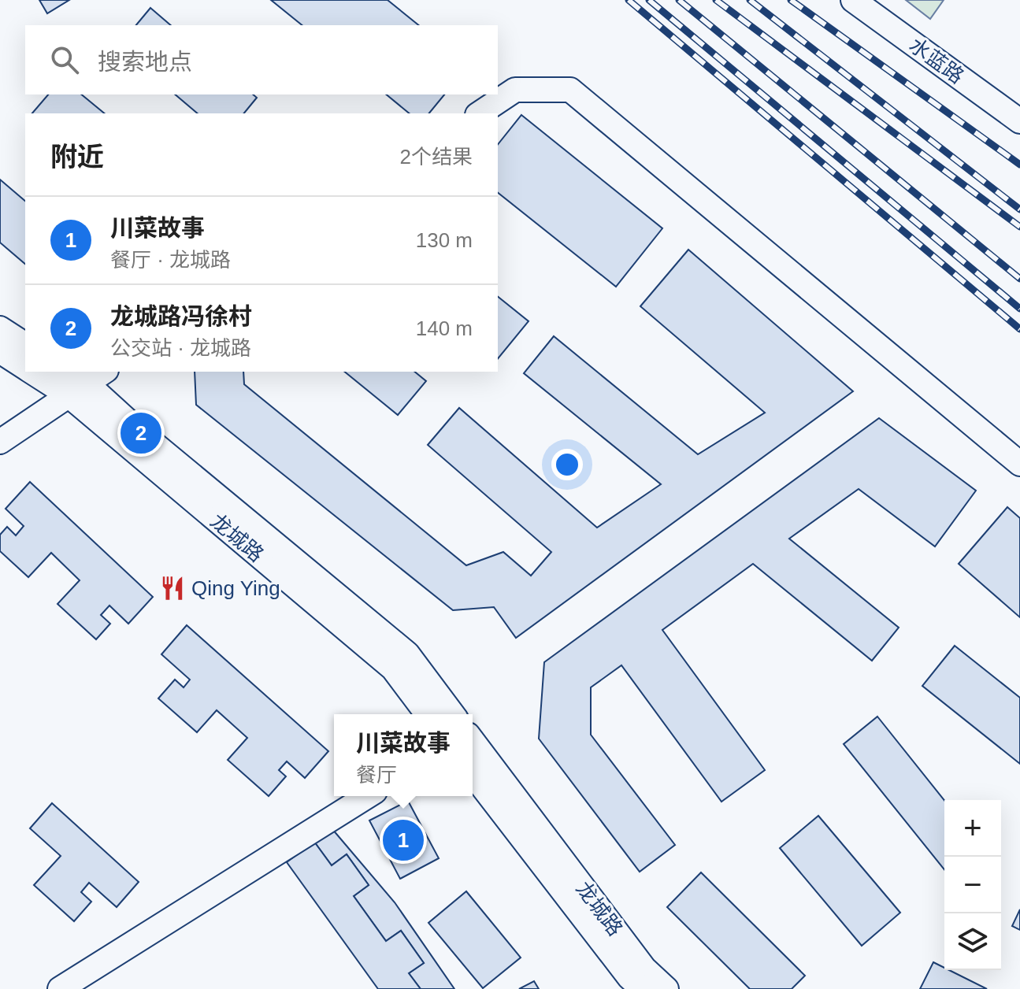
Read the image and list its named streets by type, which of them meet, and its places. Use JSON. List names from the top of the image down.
{
  "streets": {
    "street": ["水蓝路", "龙城路"]
  },
  "places": {
    "restaurant": ["Qing Ying"]
  },
  "page": {
    "search": "搜索地点",
    "heading": ["附近", "2个结果"],
    "list": [
      {
        "mark": "1",
        "name": "川菜故事",
        "note": "餐厅 · 龙城路",
        "value": "130 m"
      },
      {
        "mark": "2",
        "name": "龙城路冯徐村",
        "note": "公交站 · 龙城路",
        "value": "140 m"
      }
    ],
    "pins": ["2", "1"],
    "popup": ["川菜故事", "餐厅"],
    "map_buttons": ["+", "−"]
  }
}
